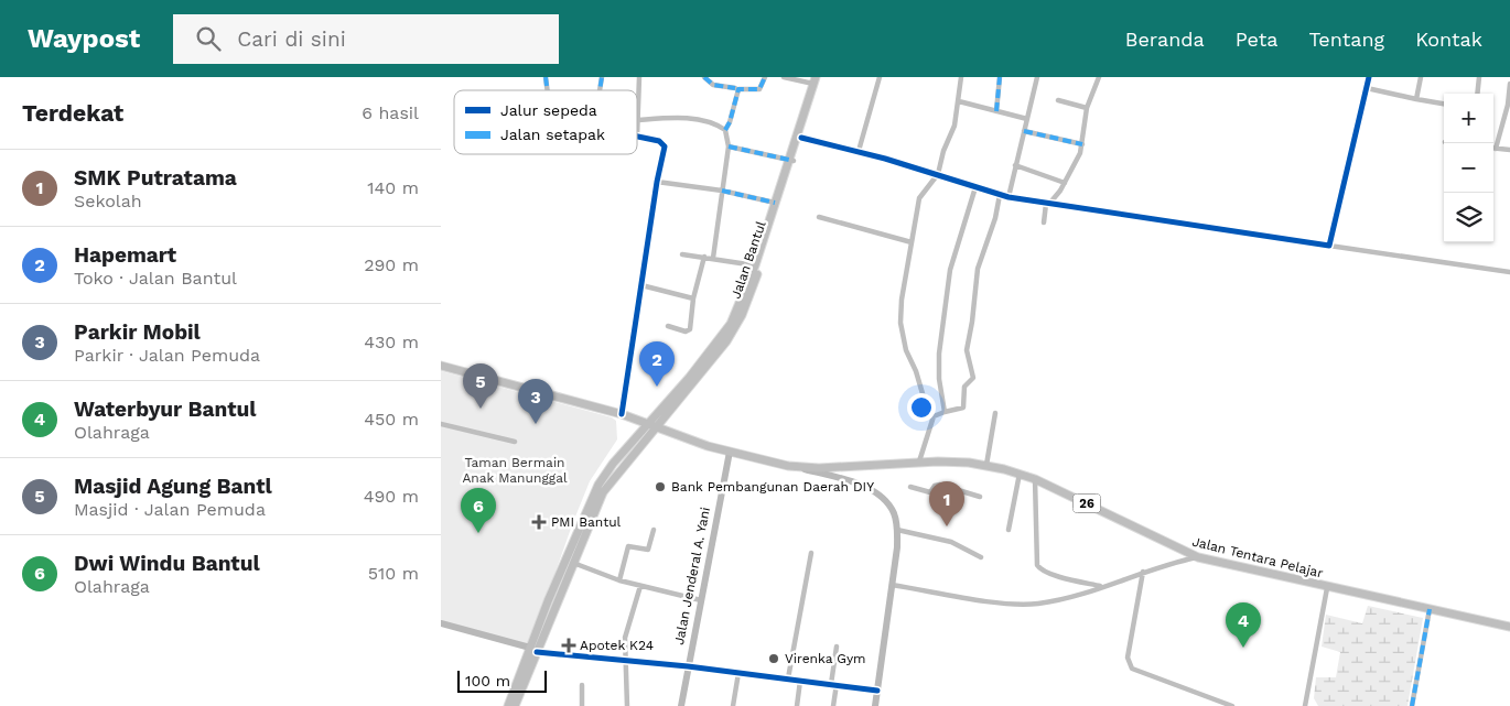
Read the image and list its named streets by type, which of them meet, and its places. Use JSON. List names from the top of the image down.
{
  "streets": {
    "main road": [
      "Jalan Bantul",
      "26",
      "Jalan Tentara Pelajar",
      "Jalan Jenderal A. Yani"
    ]
  },
  "crossings": [
    ["Jalan Bantul", "Jalan Tentara Pelajar"],
    ["Jalan Tentara Pelajar", "Jalan Jenderal A. Yani"]
  ],
  "parks": ["Taman Bermain Anak Manunggal"],
  "places": {
    "other": ["Bank Pembangunan Daerah DIY", "Virenka Gym"],
    "health": ["PMI Bantul", "Apotek K24"]
  },
  "legend": ["Jalur sepeda", "Jalan setapak"],
  "scale_bar": "100 m",
  "page": {
    "header": "Waypost",
    "search": "Cari di sini",
    "nav": [
      "Beranda",
      "Peta",
      "Tentang",
      "Kontak"
    ],
    "heading": ["Terdekat", "6 hasil"],
    "map_buttons": ["+", "−"],
    "list": [
      {
        "mark": "1",
        "name": "SMK Putratama",
        "note": "Sekolah",
        "value": "140 m"
      },
      {
        "mark": "2",
        "name": "Hapemart",
        "note": "Toko · Jalan Bantul",
        "value": "290 m"
      },
      {
        "mark": "3",
        "name": "Parkir Mobil",
        "note": "Parkir · Jalan Pemuda",
        "value": "430 m"
      },
      {
        "mark": "4",
        "name": "Waterbyur Bantul",
        "note": "Olahraga",
        "value": "450 m"
      },
      {
        "mark": "5",
        "name": "Masjid Agung Bantl",
        "note": "Masjid · Jalan Pemuda",
        "value": "490 m"
      },
      {
        "mark": "6",
        "name": "Dwi Windu Bantul",
        "note": "Olahraga",
        "value": "510 m"
      }
    ],
    "pins": [
      "2",
      "5",
      "3",
      "1",
      "6",
      "4"
    ],
    "scale": "100 m"
  }
}
